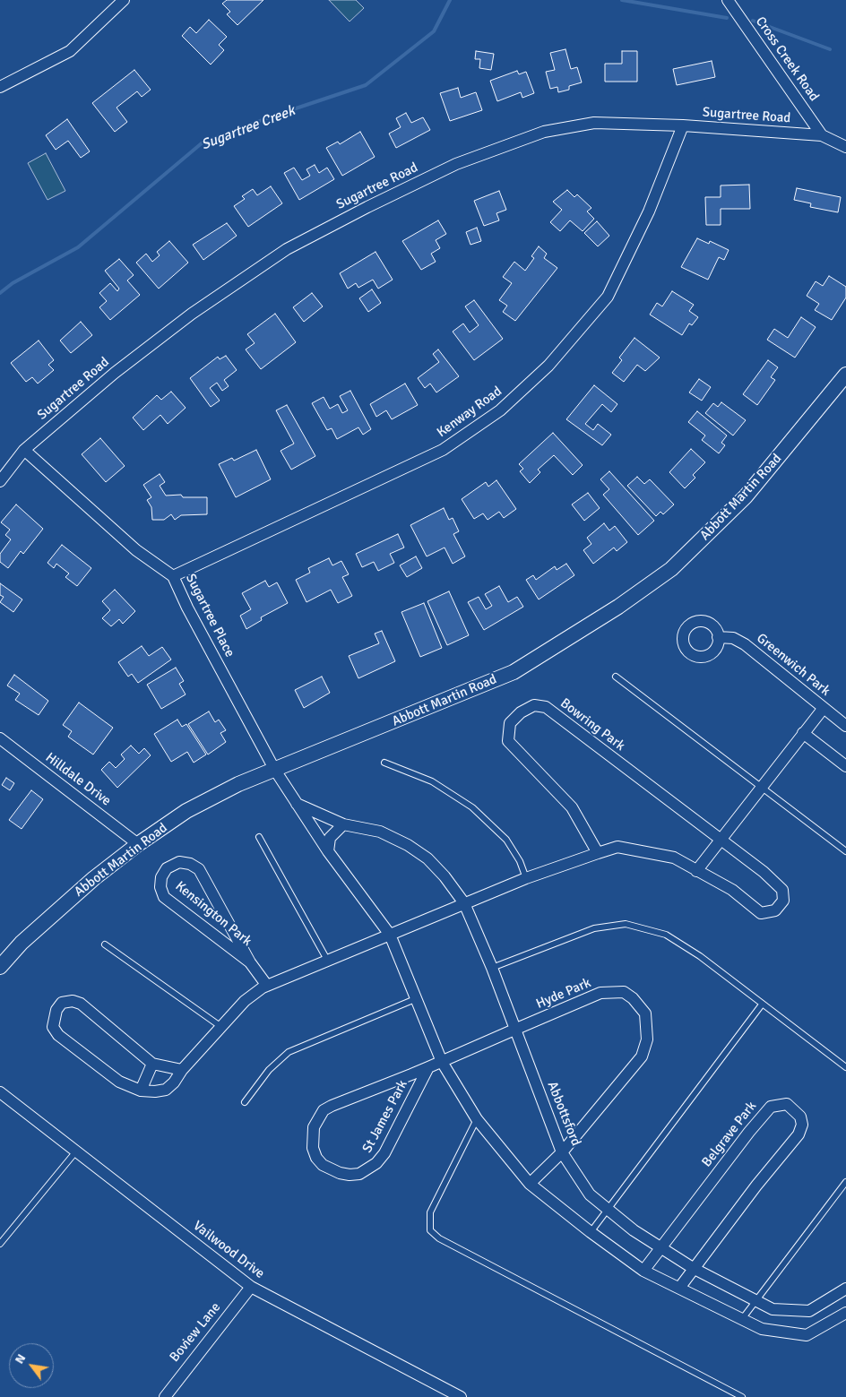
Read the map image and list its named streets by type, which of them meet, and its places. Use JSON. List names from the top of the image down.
{
  "streets": {
    "main road": ["Abbott Martin Road"],
    "street": [
      "Cross Creek Road",
      "Sugartree Road",
      "Kenway Road",
      "Sugartree Place",
      "Greenwich Park",
      "Bowring Park",
      "Hilldale Drive",
      "Kensington Park",
      "Hyde Park",
      "Abbottsford",
      "St James Park",
      "Belgrave Park",
      "Vailwood Drive",
      "Boview Lane"
    ]
  },
  "crossings": [
    ["Cross Creek Road", "Sugartree Road"],
    ["Sugartree Road", "Kenway Road"],
    ["Sugartree Road", "Sugartree Place"],
    ["Kenway Road", "Sugartree Place"],
    ["Abbott Martin Road", "Sugartree Place"],
    ["Abbott Martin Road", "Hilldale Drive"],
    ["Bowring Park", "Abbottsford"],
    ["Hyde Park", "Abbottsford"],
    ["Hyde Park", "St James Park"],
    ["Abbottsford", "Belgrave Park"],
    ["Vailwood Drive", "Boview Lane"]
  ],
  "water": ["Sugartree Creek"],
  "north": "top left"
}
